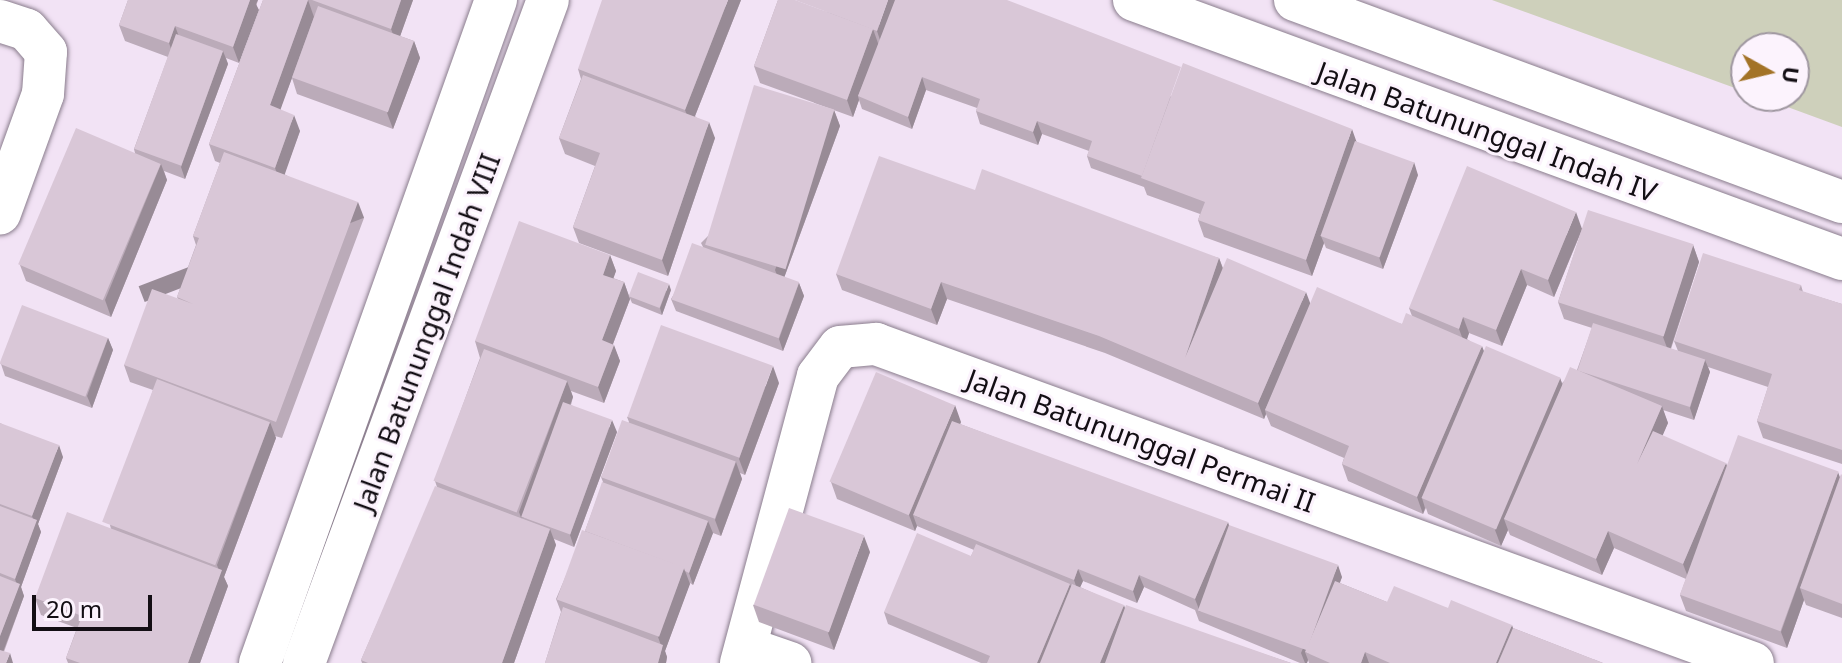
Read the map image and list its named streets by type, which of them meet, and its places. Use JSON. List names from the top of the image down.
{
  "streets": {
    "street": ["Jalan Batununggal Indah IV", "Jalan Batununggal Indah VIII", "Jalan Batununggal Permai II"]
  },
  "scale_bar": "20 m",
  "north": "right"
}
